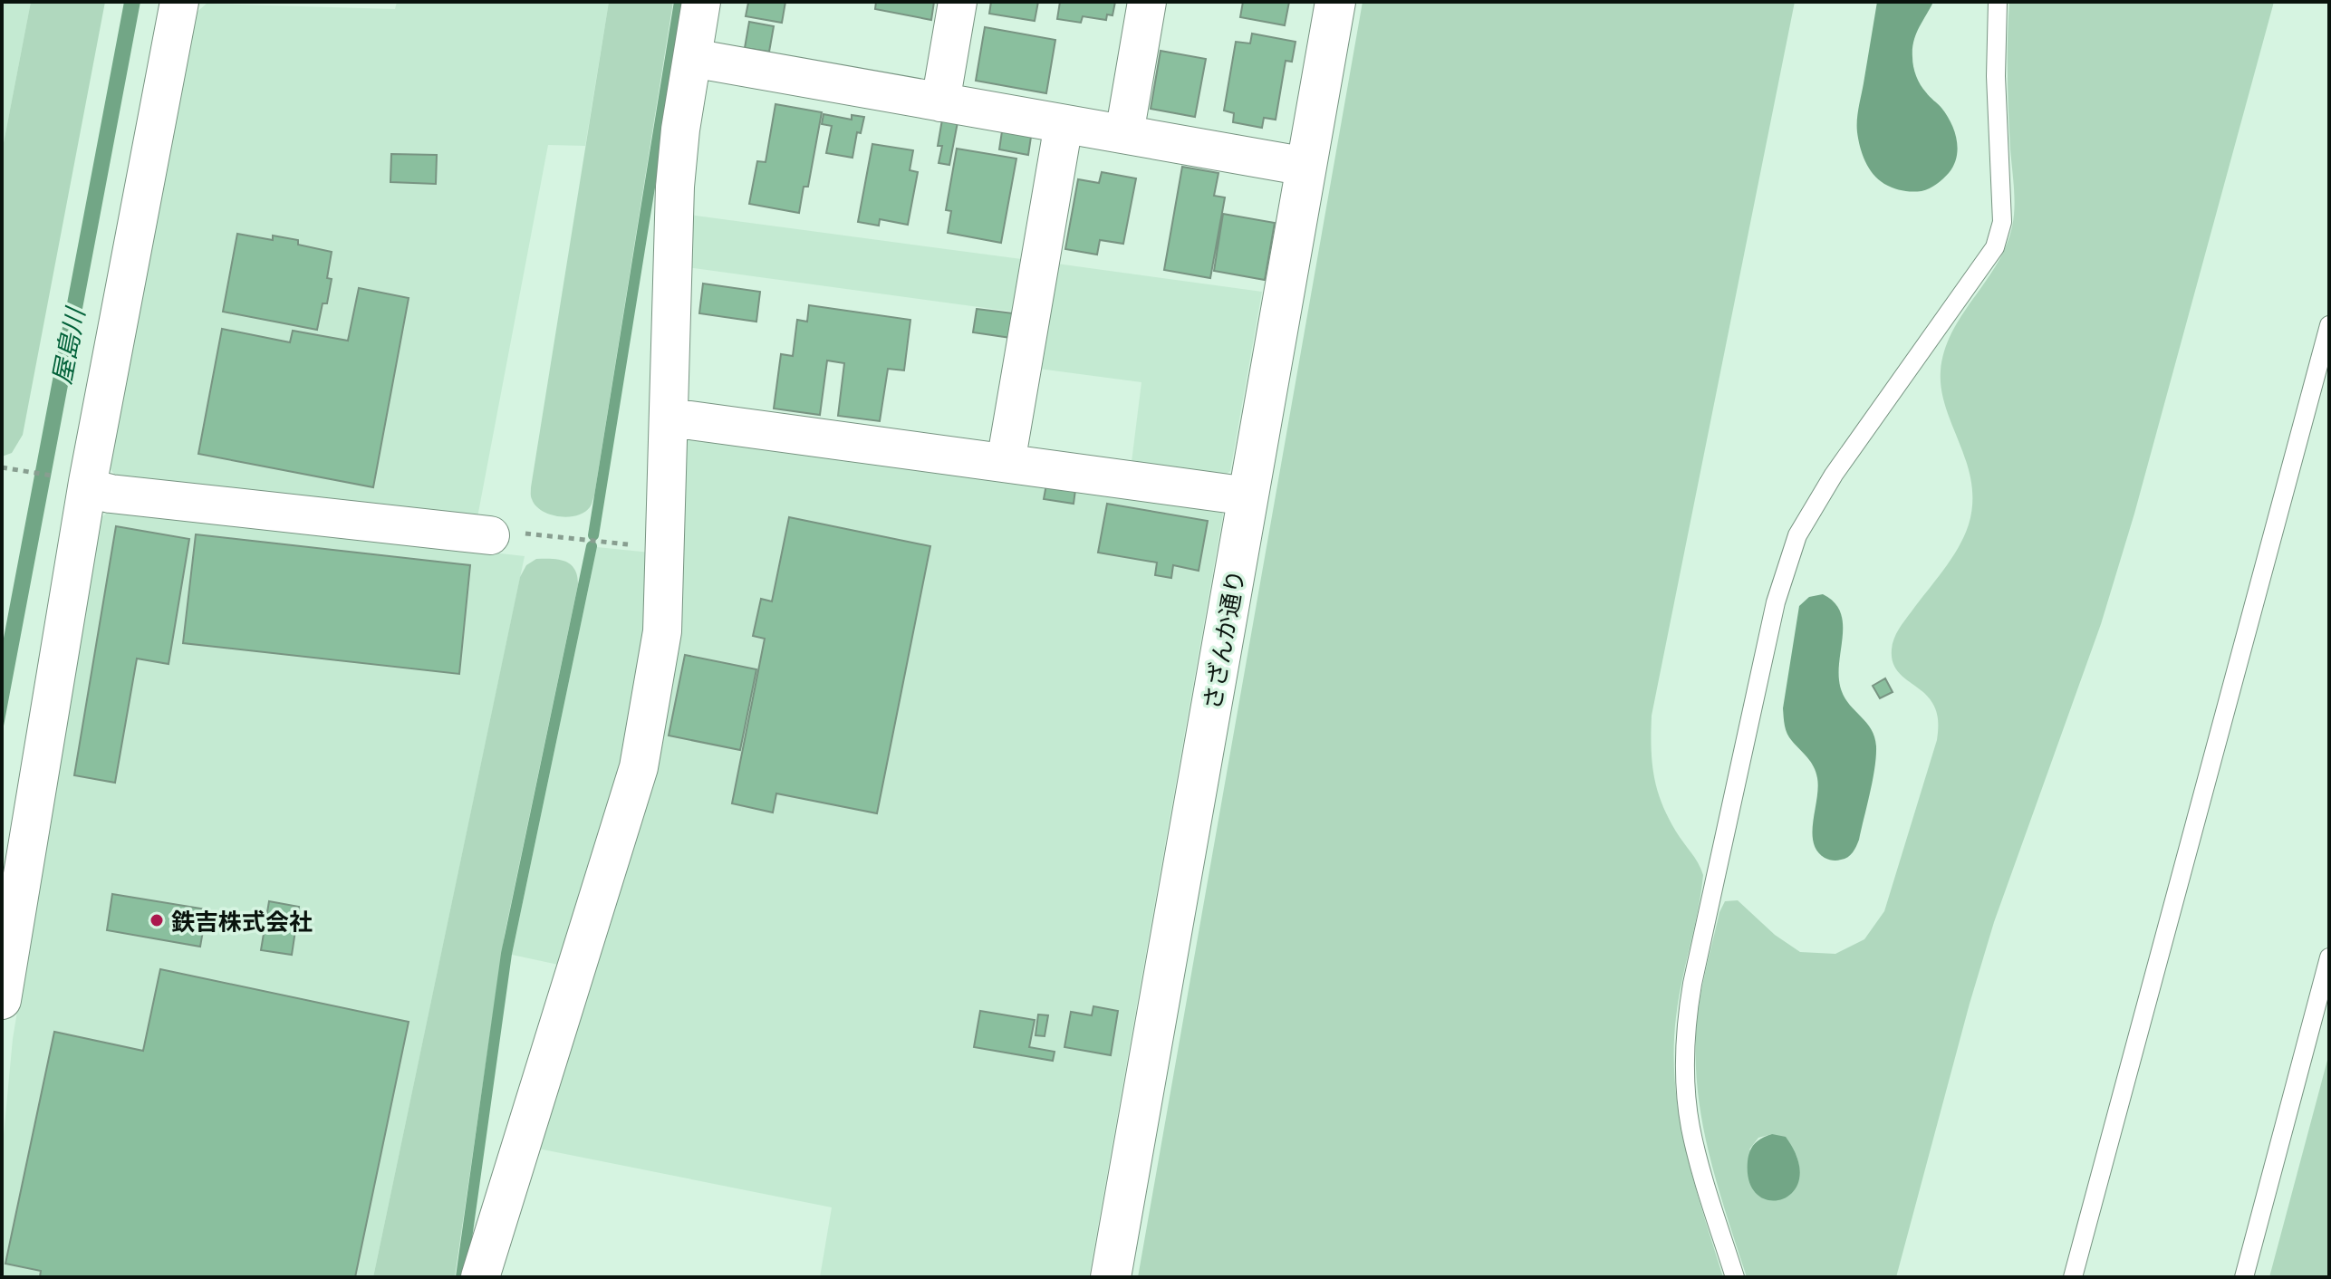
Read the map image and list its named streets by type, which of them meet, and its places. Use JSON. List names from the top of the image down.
{
  "streets": {
    "street": ["さざんか通り"]
  },
  "water": ["屋島川"],
  "places": ["鉄吉株式会社"]
}
